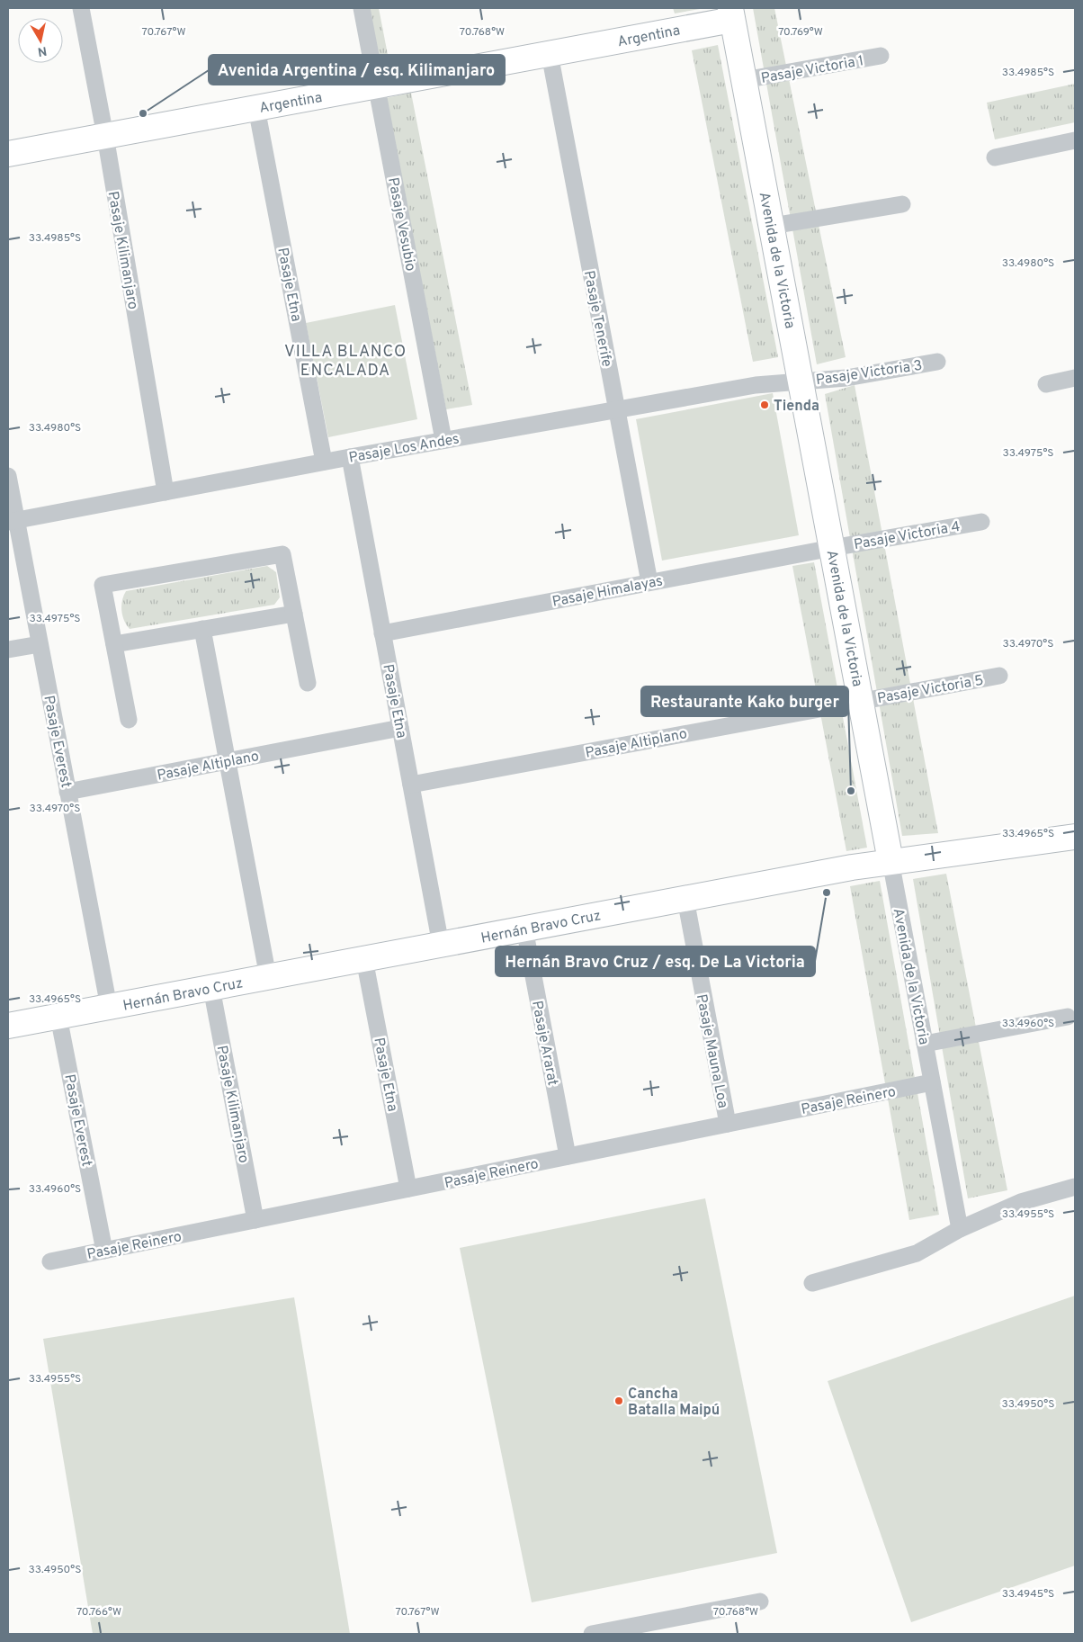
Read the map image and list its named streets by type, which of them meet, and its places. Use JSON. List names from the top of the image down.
{
  "streets": {
    "main road": ["Argentina", "Avenida de la Victoria", "Hernán Bravo Cruz"],
    "street": [
      "Pasaje Victoria 1",
      "Pasaje Vesubio",
      "Pasaje Kilimanjaro",
      "Pasaje Etna",
      "Pasaje Tenerife",
      "Pasaje Victoria 3",
      "Pasaje Los Andes",
      "Pasaje Victoria 4",
      "Pasaje Himalayas",
      "Pasaje Victoria 5",
      "Pasaje Everest",
      "Pasaje Altiplano",
      "Pasaje Ararat",
      "Pasaje Mauna Loa",
      "Pasaje Reinero"
    ]
  },
  "crossings": [
    ["Argentina", "Pasaje Vesubio"],
    ["Argentina", "Pasaje Kilimanjaro"],
    ["Argentina", "Avenida de la Victoria"],
    ["Argentina", "Pasaje Etna"],
    ["Argentina", "Pasaje Tenerife"],
    ["Pasaje Victoria 1", "Avenida de la Victoria"],
    ["Pasaje Vesubio", "Pasaje Los Andes"],
    ["Pasaje Kilimanjaro", "Pasaje Los Andes"],
    ["Pasaje Kilimanjaro", "Hernán Bravo Cruz"],
    ["Pasaje Kilimanjaro", "Pasaje Reinero"],
    ["Avenida de la Victoria", "Pasaje Victoria 3"],
    ["Avenida de la Victoria", "Pasaje Los Andes"],
    ["Avenida de la Victoria", "Pasaje Victoria 4"],
    ["Avenida de la Victoria", "Pasaje Himalayas"],
    ["Avenida de la Victoria", "Pasaje Victoria 5"],
    ["Avenida de la Victoria", "Pasaje Altiplano"],
    ["Avenida de la Victoria", "Hernán Bravo Cruz"],
    ["Avenida de la Victoria", "Pasaje Reinero"],
    ["Pasaje Etna", "Pasaje Los Andes"],
    ["Pasaje Etna", "Pasaje Himalayas"],
    ["Pasaje Etna", "Pasaje Altiplano"],
    ["Pasaje Etna", "Hernán Bravo Cruz"],
    ["Pasaje Etna", "Pasaje Reinero"],
    ["Pasaje Tenerife", "Pasaje Los Andes"],
    ["Pasaje Tenerife", "Pasaje Himalayas"],
    ["Pasaje Victoria 3", "Pasaje Los Andes"],
    ["Pasaje Los Andes", "Pasaje Everest"],
    ["Pasaje Victoria 4", "Pasaje Himalayas"],
    ["Pasaje Victoria 5", "Pasaje Altiplano"],
    ["Pasaje Everest", "Pasaje Altiplano"],
    ["Pasaje Everest", "Hernán Bravo Cruz"],
    ["Pasaje Everest", "Pasaje Reinero"],
    ["Hernán Bravo Cruz", "Pasaje Ararat"],
    ["Hernán Bravo Cruz", "Pasaje Mauna Loa"],
    ["Pasaje Ararat", "Pasaje Reinero"],
    ["Pasaje Mauna Loa", "Pasaje Reinero"]
  ],
  "districts": ["VILLA BLANCO ENCALADA"],
  "places": [
    "Avenida Argentina / esq. Kilimanjaro",
    "Tienda",
    "Restaurante Kako burger",
    "Hernán Bravo Cruz / esq. De La Victoria",
    "Cancha Batalla Maipú"
  ],
  "north": "bottom",
  "coordinates": [
    "70.767°W",
    "70.768°W",
    "70.769°W",
    "33.4985°S",
    "33.4980°S",
    "33.4975°S",
    "33.4970°S",
    "33.4965°S",
    "33.4960°S",
    "33.4955°S",
    "33.4950°S",
    "33.4945°S",
    "70.766°W"
  ]
}
